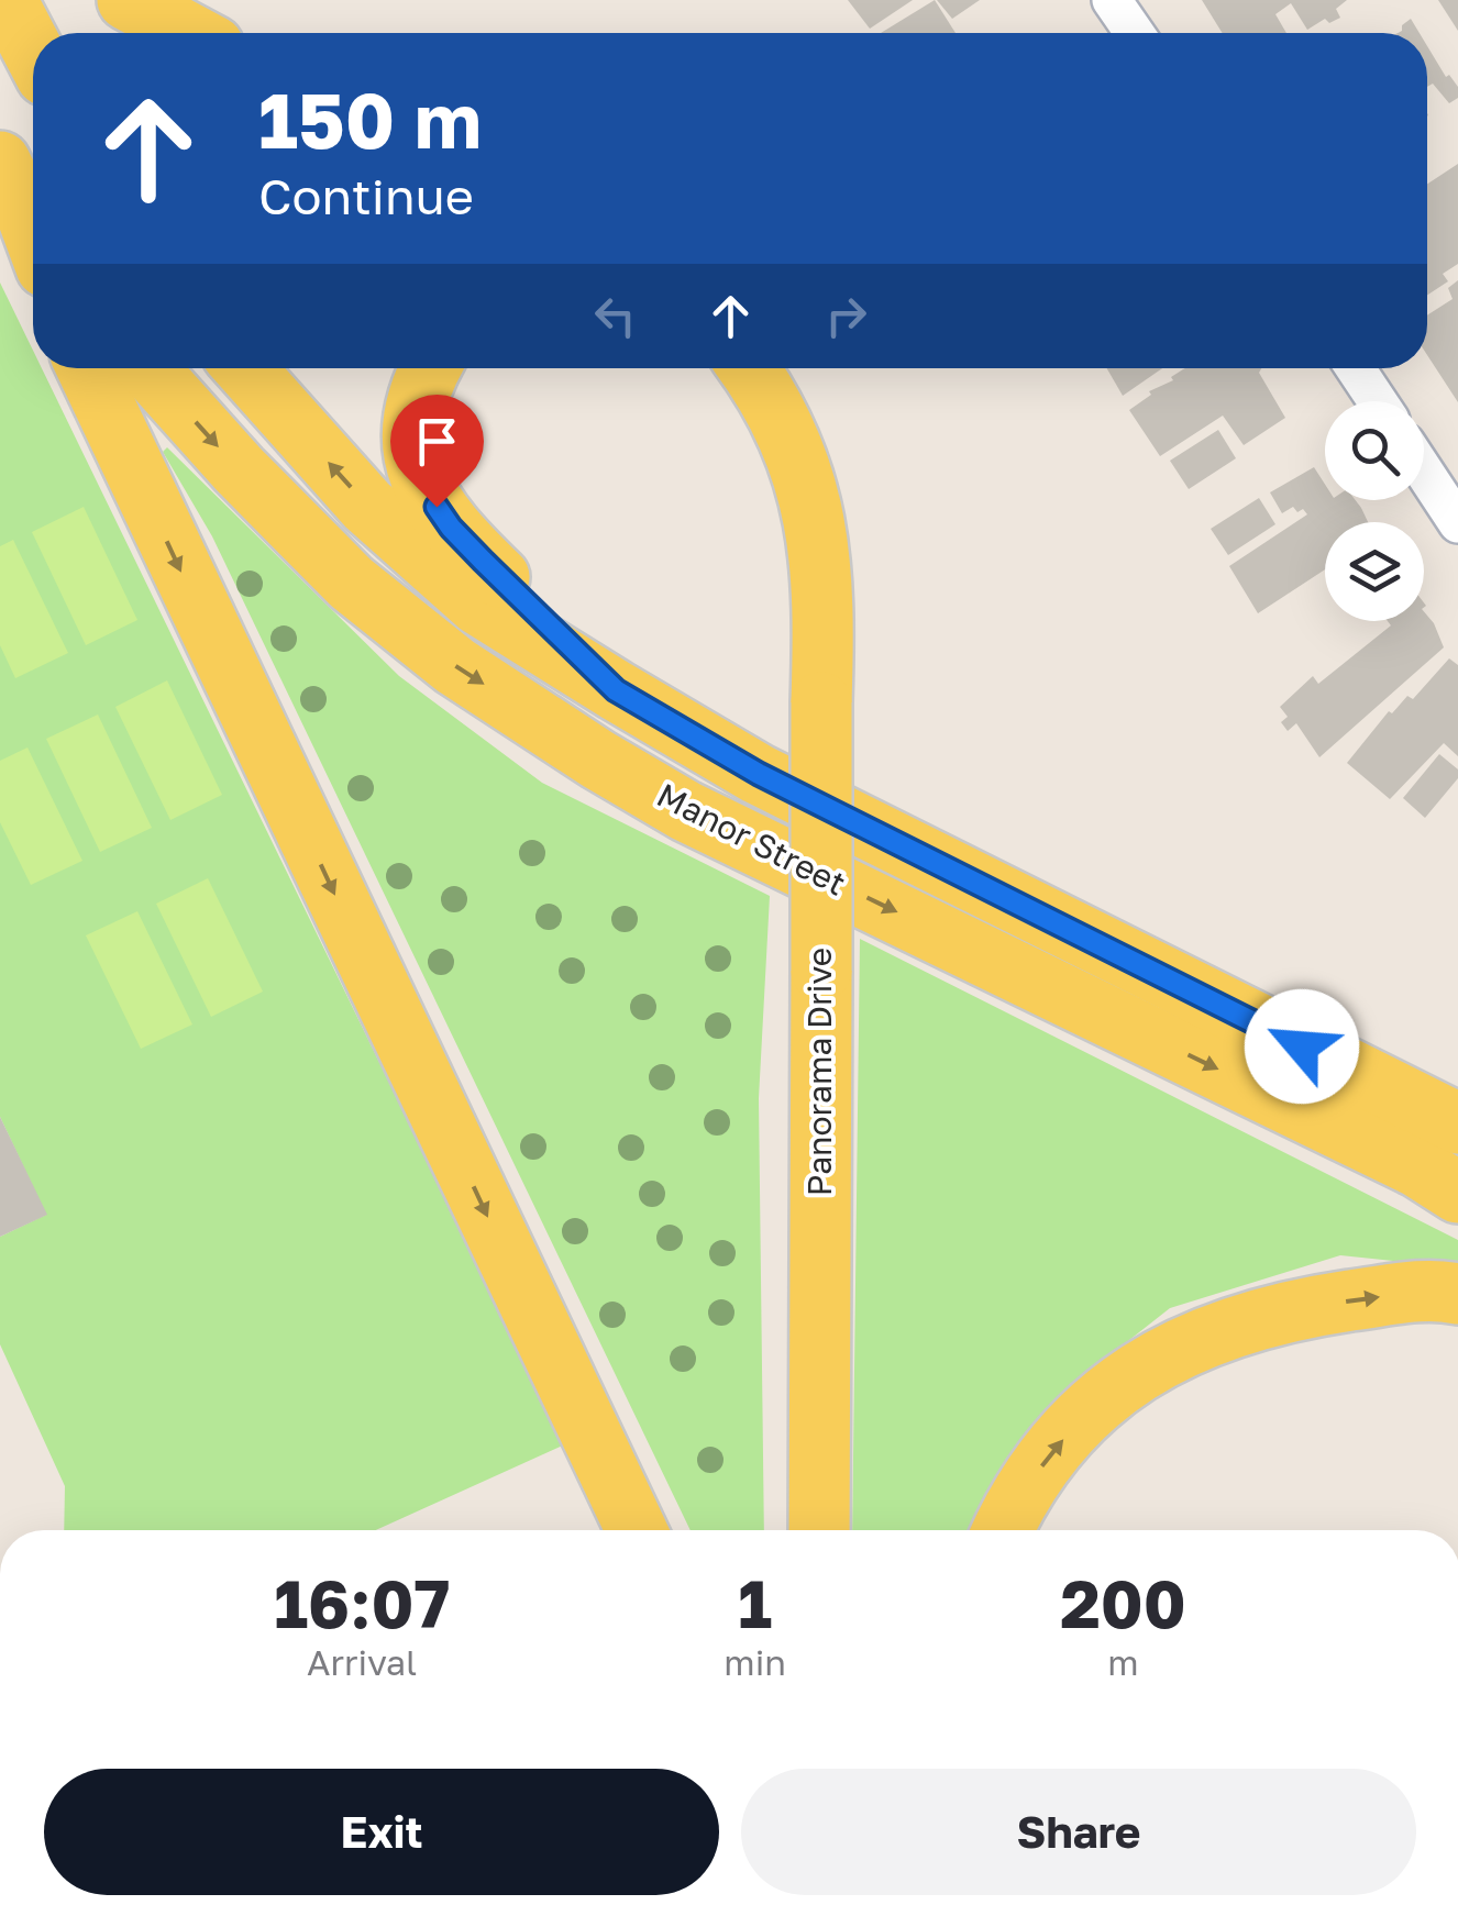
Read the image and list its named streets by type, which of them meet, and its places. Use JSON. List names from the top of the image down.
{
  "streets": {
    "main road": ["Manor Street", "Panorama Drive"]
  },
  "page": {
    "turn": ["150 m", "Continue"],
    "eta": [
      "16:07",
      "Arrival",
      "1",
      "min",
      "200",
      "m"
    ],
    "buttons": ["Exit", "Share"]
  }
}
